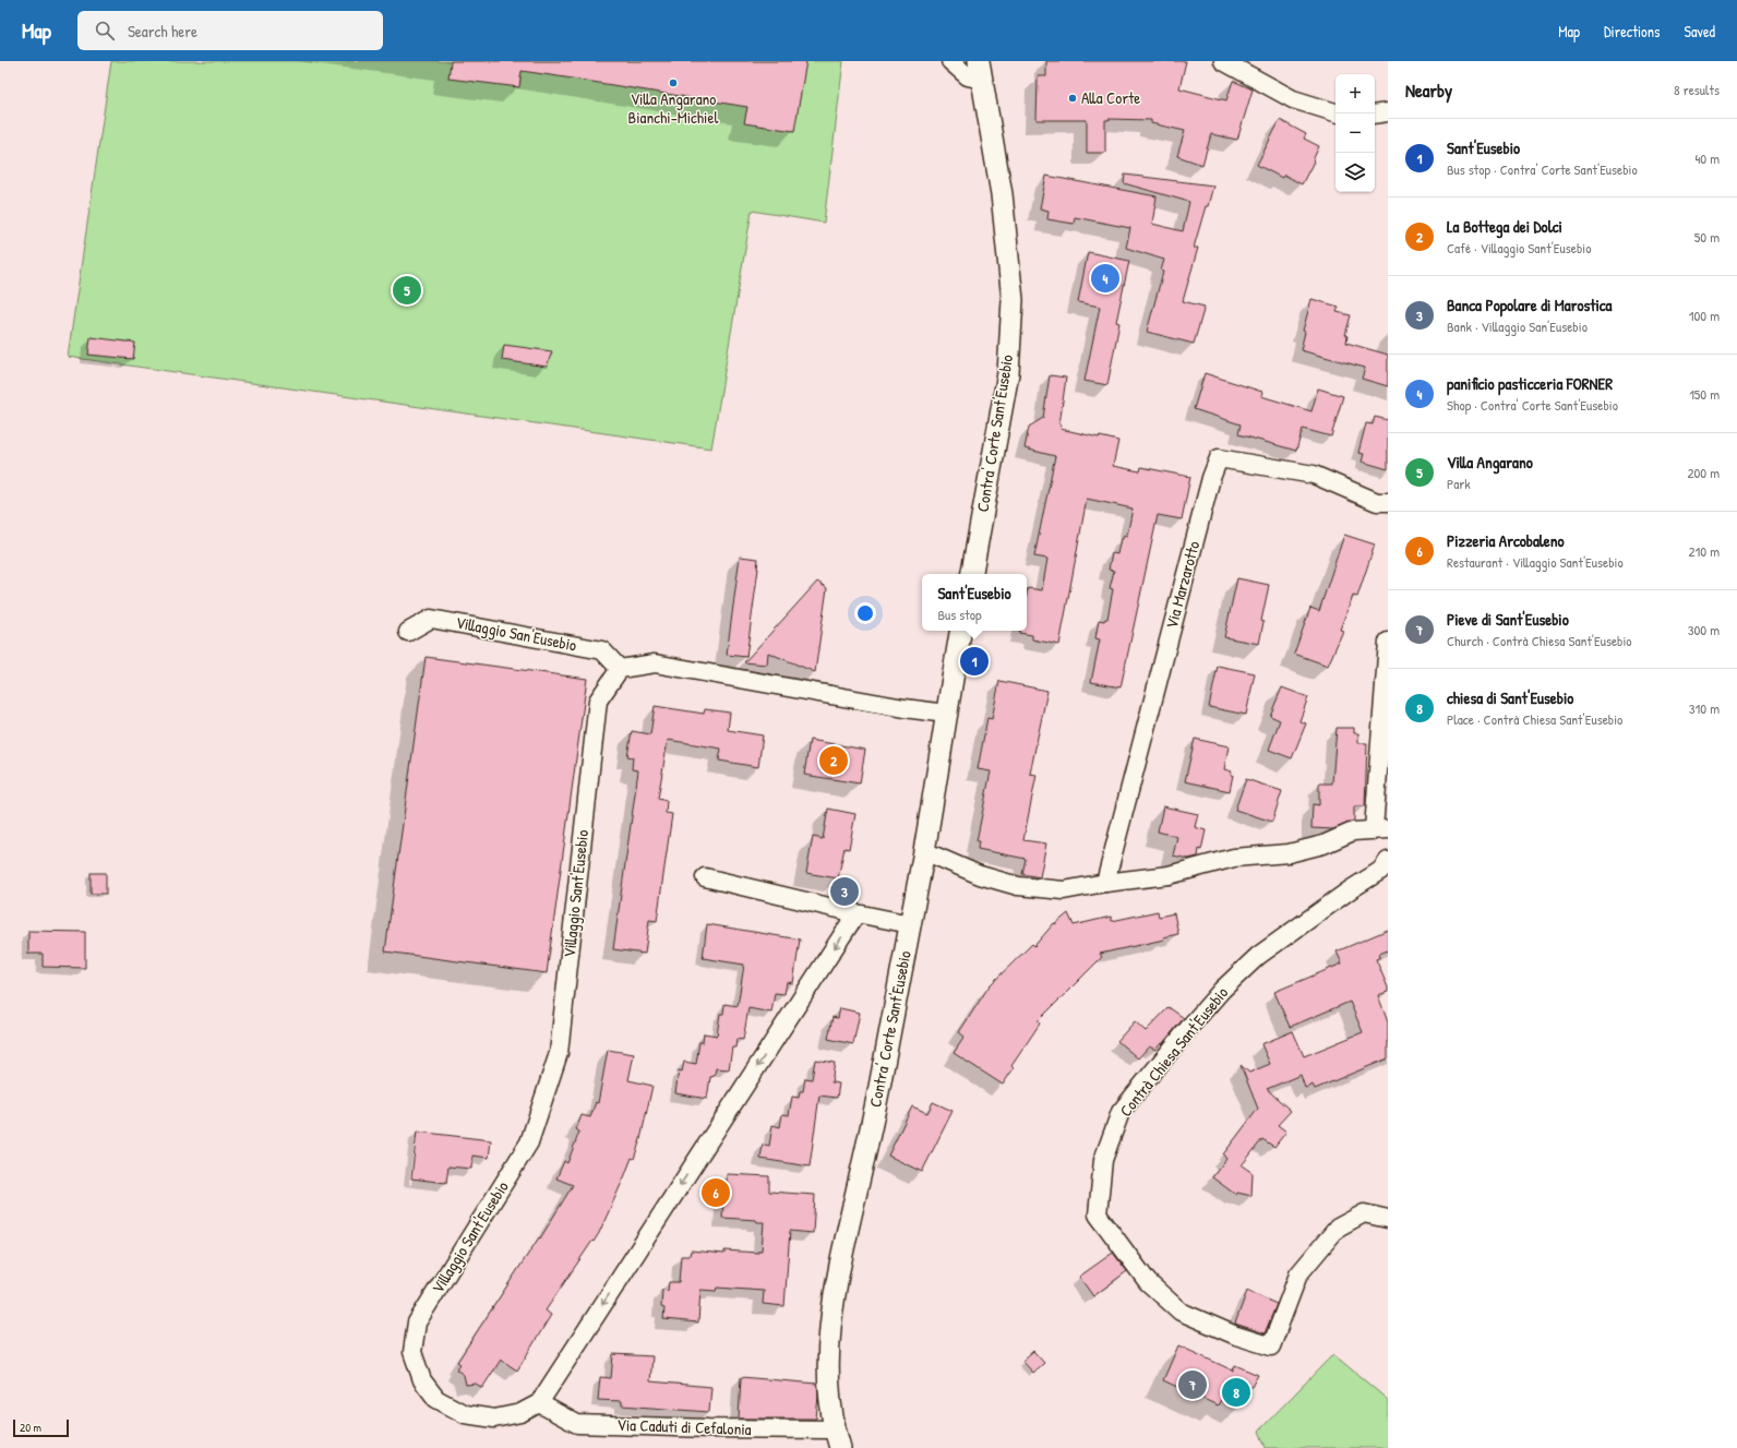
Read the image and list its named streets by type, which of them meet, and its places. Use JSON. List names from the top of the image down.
{
  "streets": {
    "street": [
      "Contra' Corte Sant'Eusebio",
      "Via Marzarotto",
      "Villaggio San'Eusebio",
      "Villaggio Sant'Eusebio",
      "Contrà Chiesa Sant'Eusebio",
      "Via Caduti di Cefalonia"
    ]
  },
  "crossings": [
    ["Contra' Corte Sant'Eusebio", "Via Caduti di Cefalonia"],
    ["Villaggio San'Eusebio", "Villaggio Sant'Eusebio"],
    ["Villaggio Sant'Eusebio", "Via Caduti di Cefalonia"]
  ],
  "places": ["Villa Angarano Bianchi-Michiel", "Alla Corte"],
  "scale_bar": "20 m",
  "page": {
    "header": "Map",
    "search": "Search here",
    "nav": ["Map", "Directions", "Saved"],
    "heading": ["Nearby", "8 results"],
    "map_buttons": ["+", "−"],
    "list": [
      {
        "mark": "1",
        "name": "Sant'Eusebio",
        "note": "Bus stop · Contra' Corte Sant'Eusebio",
        "value": "40 m"
      },
      {
        "mark": "2",
        "name": "La Bottega dei Dolci",
        "note": "Café · Villaggio Sant'Eusebio",
        "value": "50 m"
      },
      {
        "mark": "3",
        "name": "Banca Popolare di Marostica",
        "note": "Bank · Villaggio San'Eusebio",
        "value": "100 m"
      },
      {
        "mark": "4",
        "name": "panificio pasticceria FORNER",
        "note": "Shop · Contra' Corte Sant'Eusebio",
        "value": "150 m"
      },
      {
        "mark": "5",
        "name": "Villa Angarano",
        "note": "Park",
        "value": "200 m"
      },
      {
        "mark": "6",
        "name": "Pizzeria Arcobaleno",
        "note": "Restaurant · Villaggio Sant'Eusebio",
        "value": "210 m"
      },
      {
        "mark": "7",
        "name": "Pieve di Sant'Eusebio",
        "note": "Church · Contrà Chiesa Sant'Eusebio",
        "value": "300 m"
      },
      {
        "mark": "8",
        "name": "chiesa di Sant'Eusebio",
        "note": "Place · Contrà Chiesa Sant'Eusebio",
        "value": "310 m"
      }
    ],
    "pins": [
      "4",
      "5",
      "1",
      "2",
      "3",
      "6",
      "7",
      "8"
    ],
    "popup": ["Sant'Eusebio", "Bus stop"],
    "scale": "20 m"
  }
}
